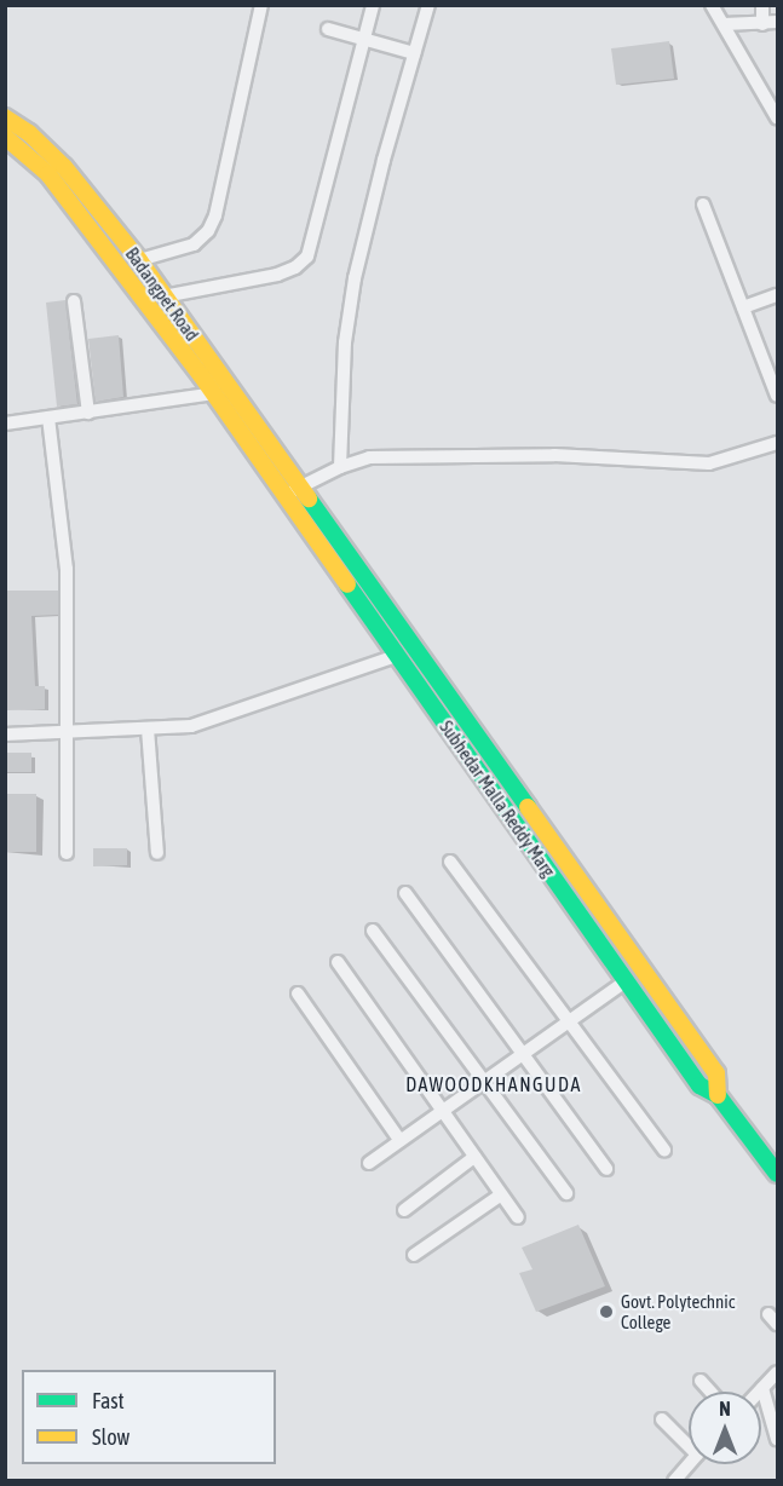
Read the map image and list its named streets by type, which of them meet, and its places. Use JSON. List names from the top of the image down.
{
  "streets": {
    "main road": ["Badangpet Road", "Subhedar Malla Reddy Marg"]
  },
  "crossings": [
    ["Badangpet Road", "Subhedar Malla Reddy Marg"]
  ],
  "districts": ["DAWOODKHANGUDA"],
  "places": ["Govt. Polytechnic College"],
  "legend": ["Fast", "Slow"],
  "north": "top"
}
